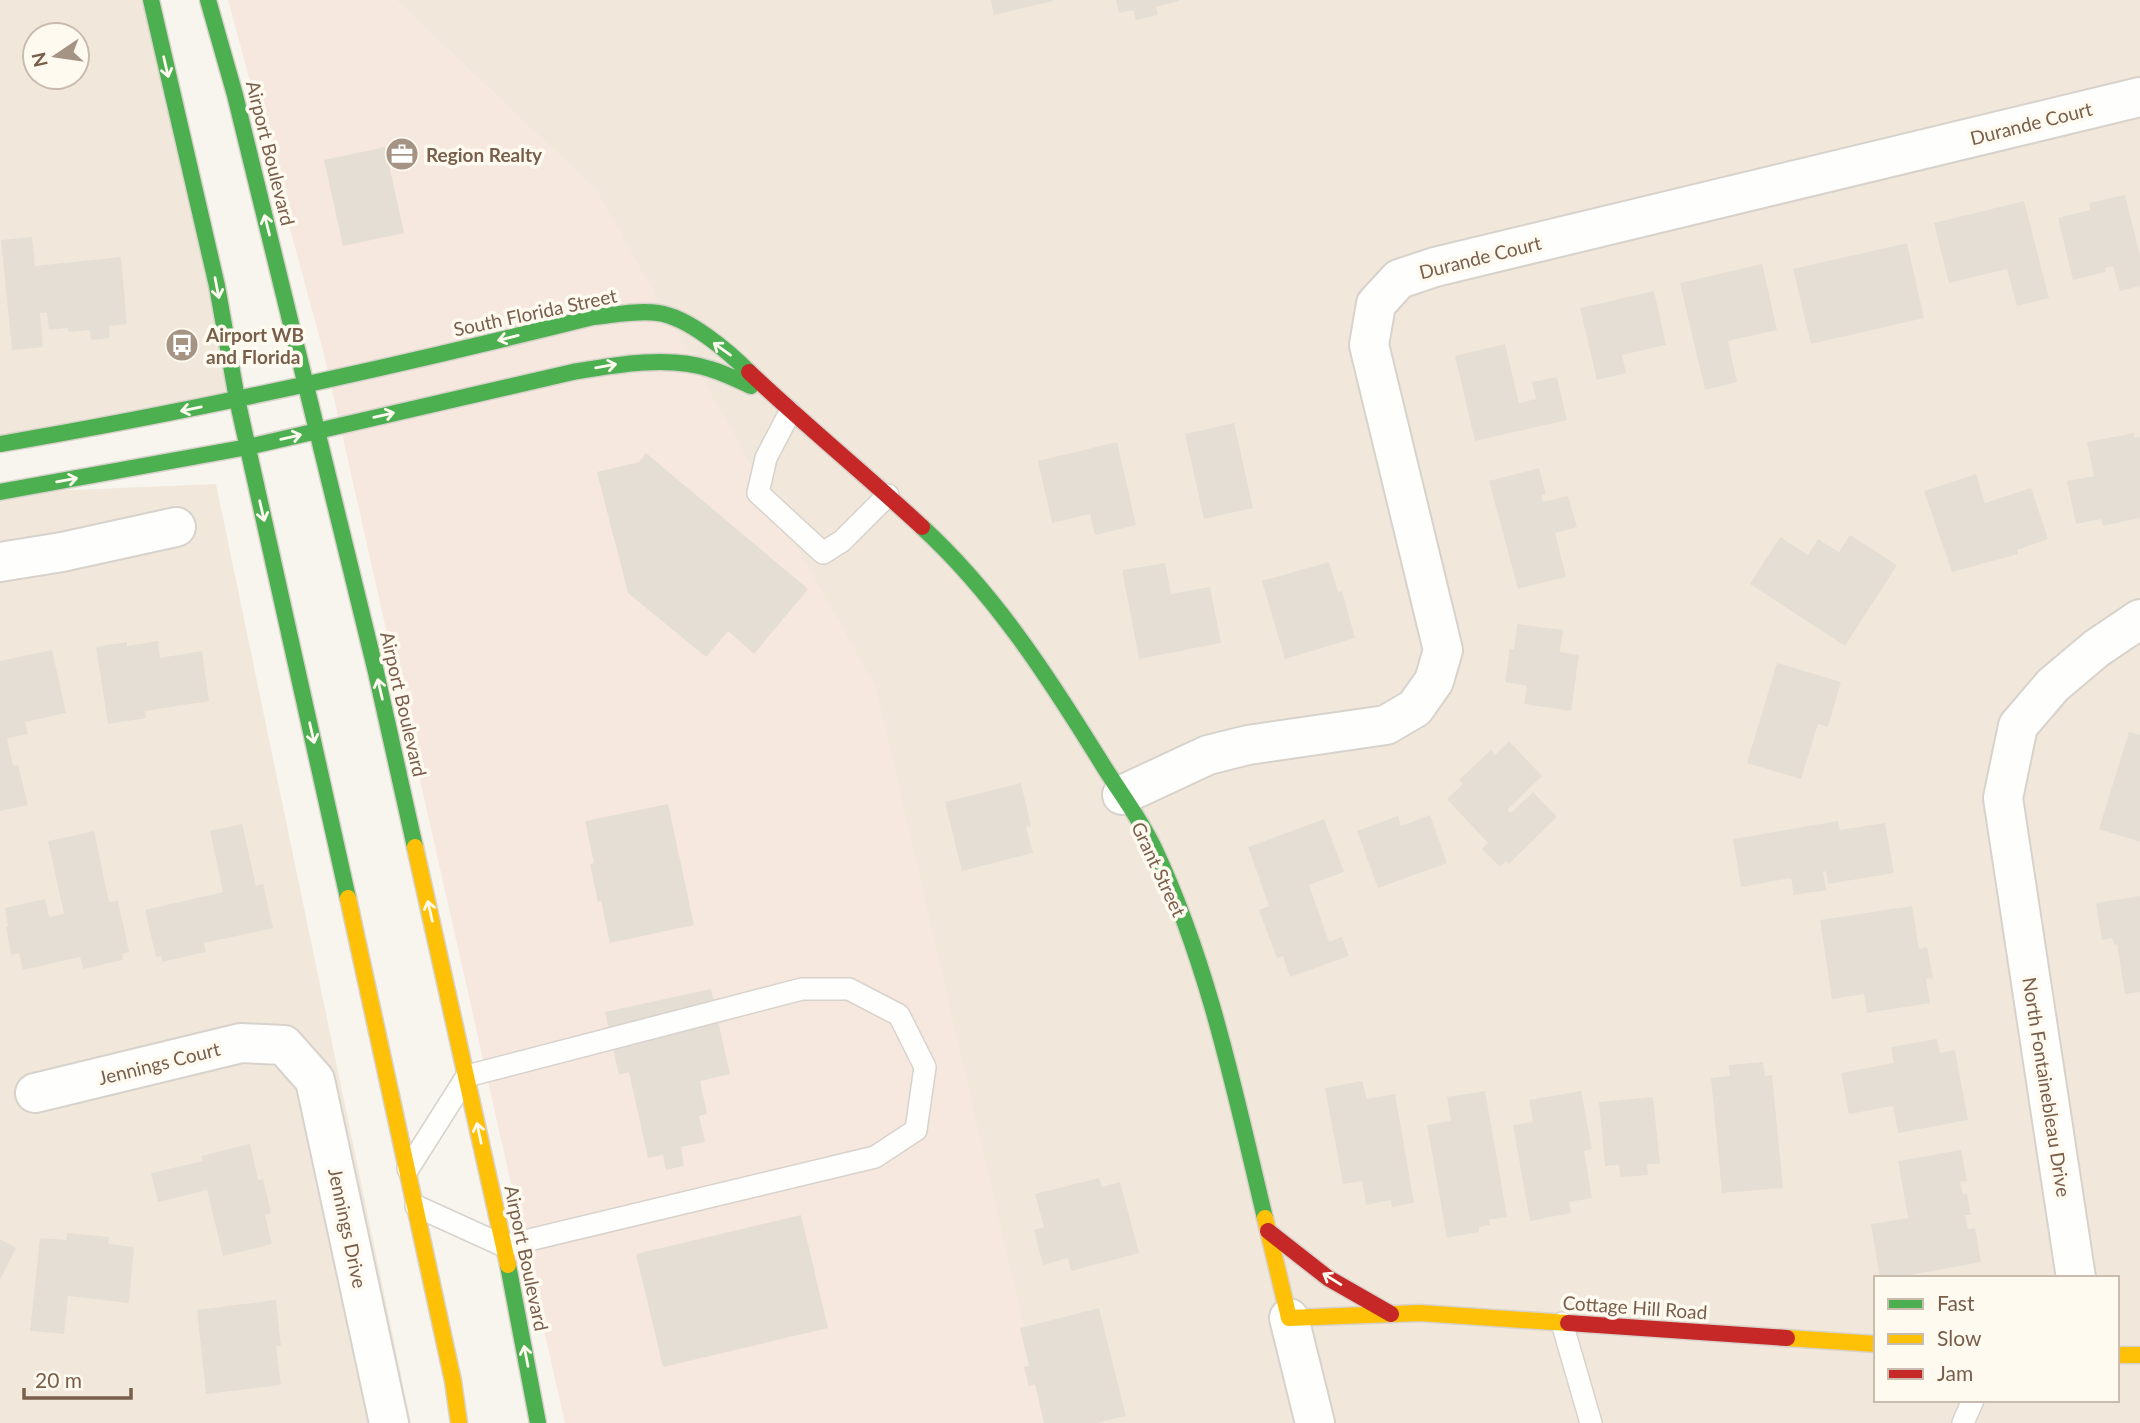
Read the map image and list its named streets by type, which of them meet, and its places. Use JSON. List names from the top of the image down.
{
  "streets": {
    "street": [
      "Durande Court",
      "Airport Boulevard",
      "South Florida Street",
      "Grant Street",
      "Jennings Court",
      "North Fontainebleau Drive",
      "Jennings Drive",
      "Cottage Hill Road"
    ]
  },
  "crossings": [
    ["Durande Court", "Grant Street"],
    ["Airport Boulevard", "South Florida Street"],
    ["South Florida Street", "Grant Street"],
    ["Grant Street", "Cottage Hill Road"],
    ["Jennings Court", "Jennings Drive"]
  ],
  "places": {
    "office": ["Region Realty"],
    "bus stop": ["Airport WB and Florida"]
  },
  "legend": ["Fast", "Slow", "Jam"],
  "scale_bar": "20 m",
  "north": "left"
}
